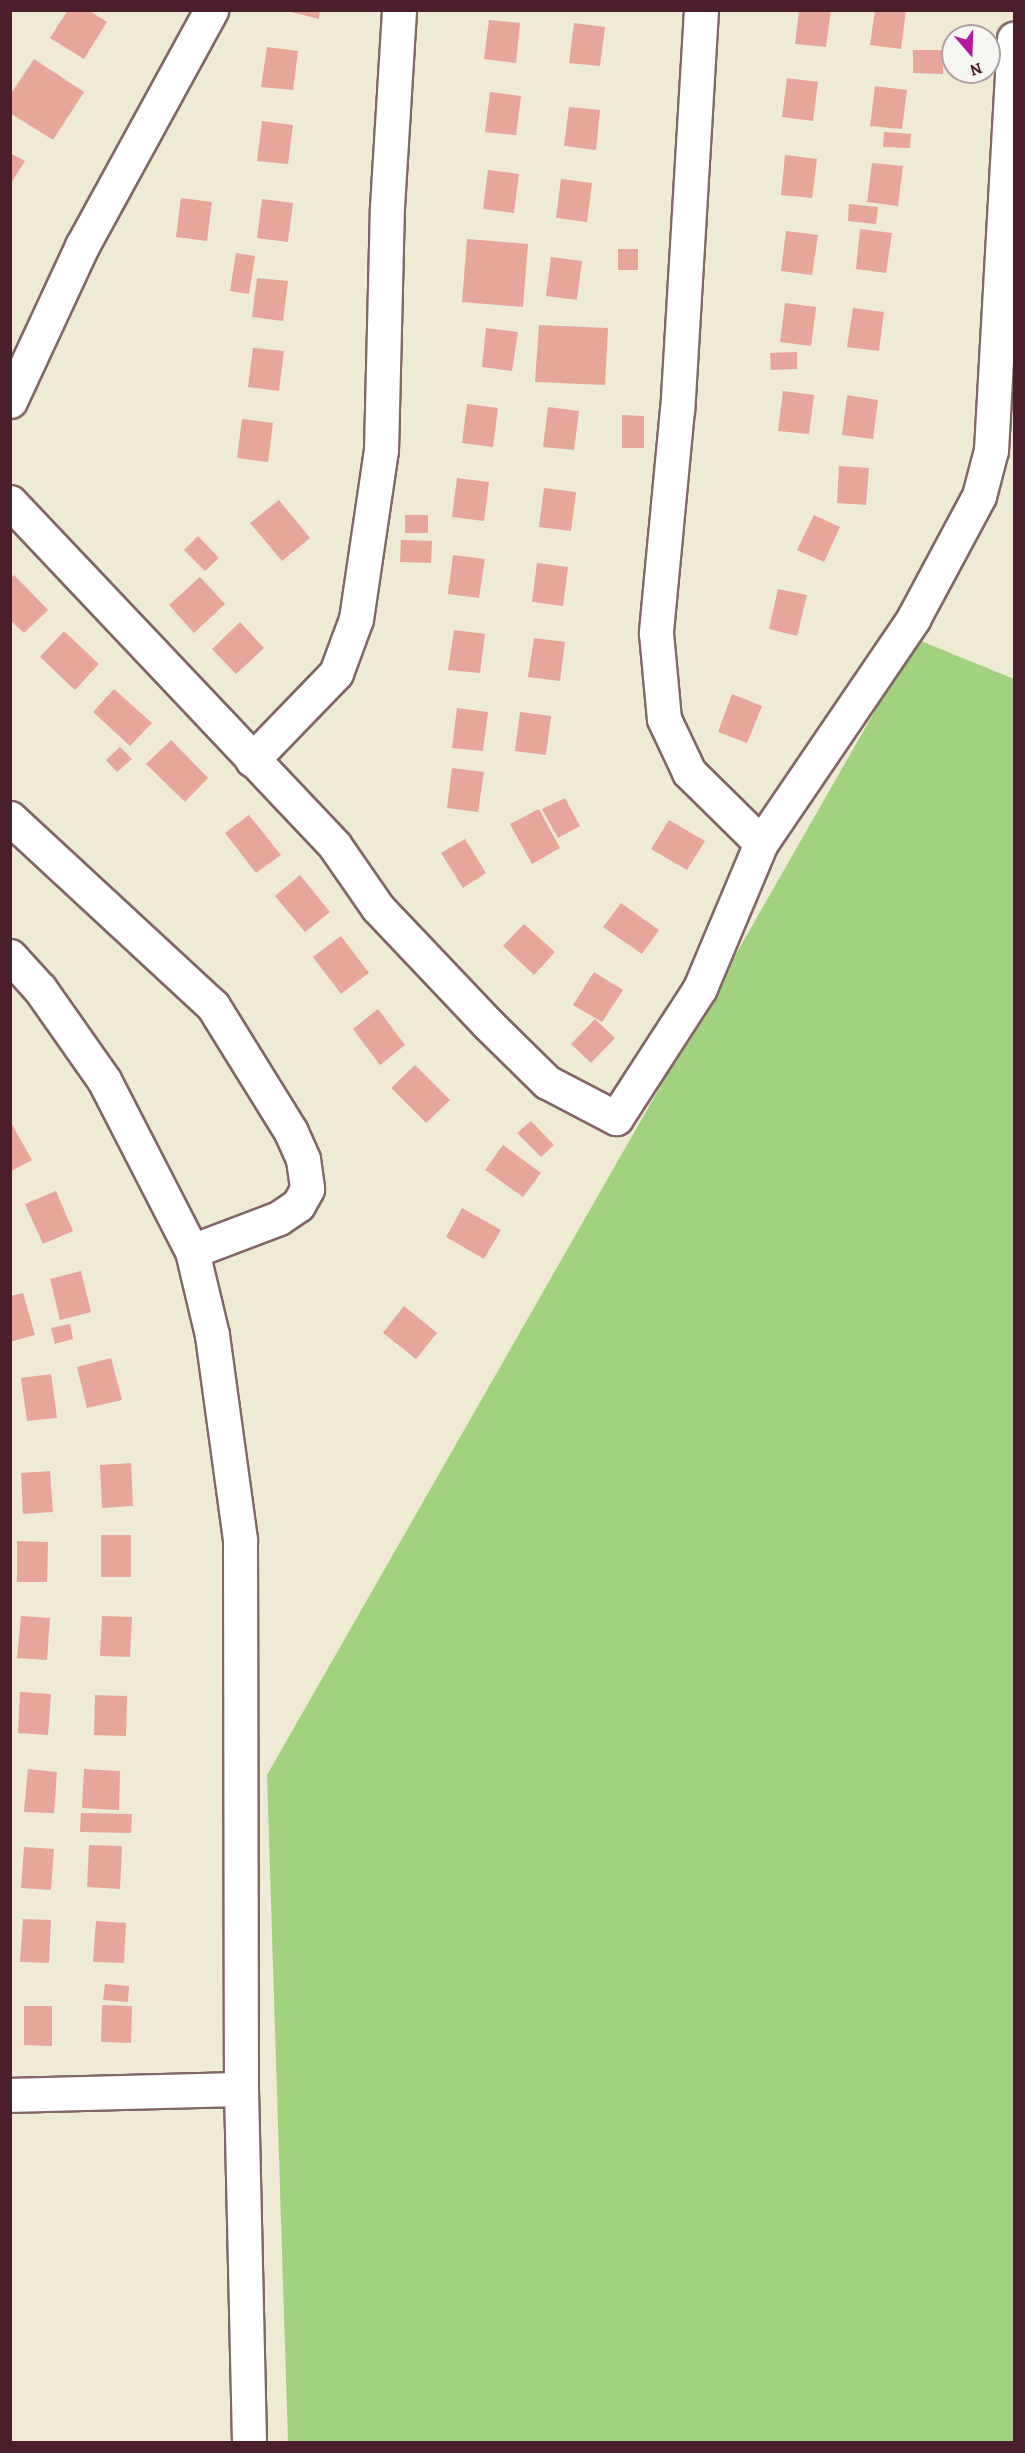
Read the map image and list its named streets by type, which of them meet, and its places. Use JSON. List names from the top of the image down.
{
  "north": "bottom"
}
